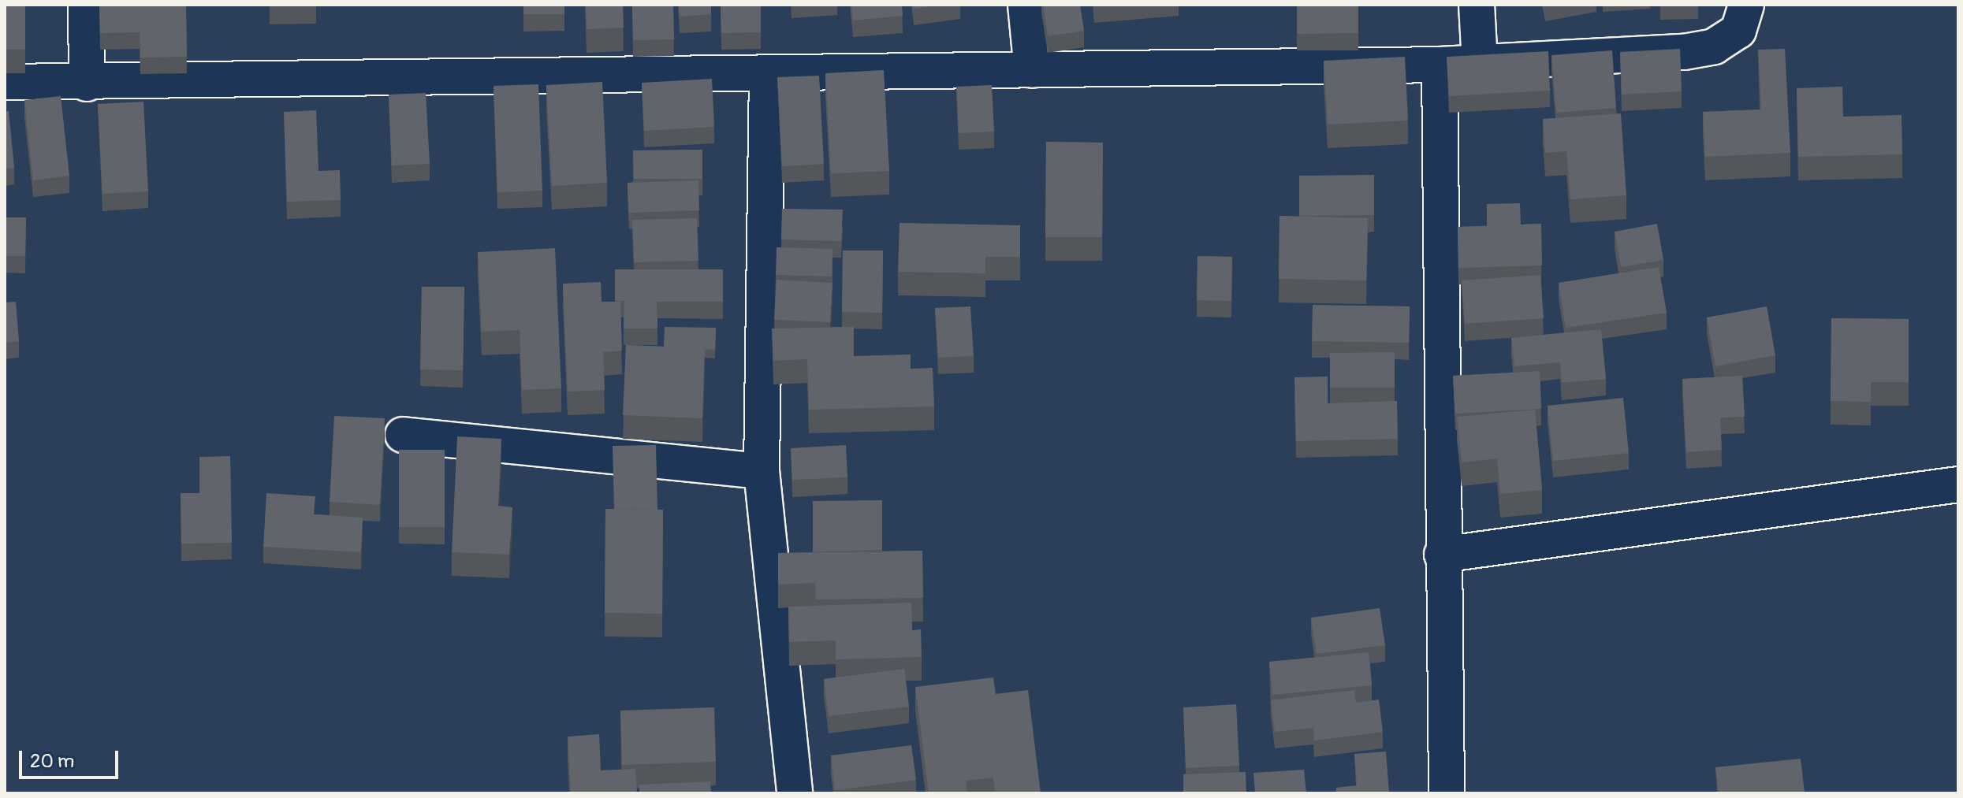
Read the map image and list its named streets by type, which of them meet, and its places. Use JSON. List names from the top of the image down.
{
  "scale_bar": "20 m"
}
